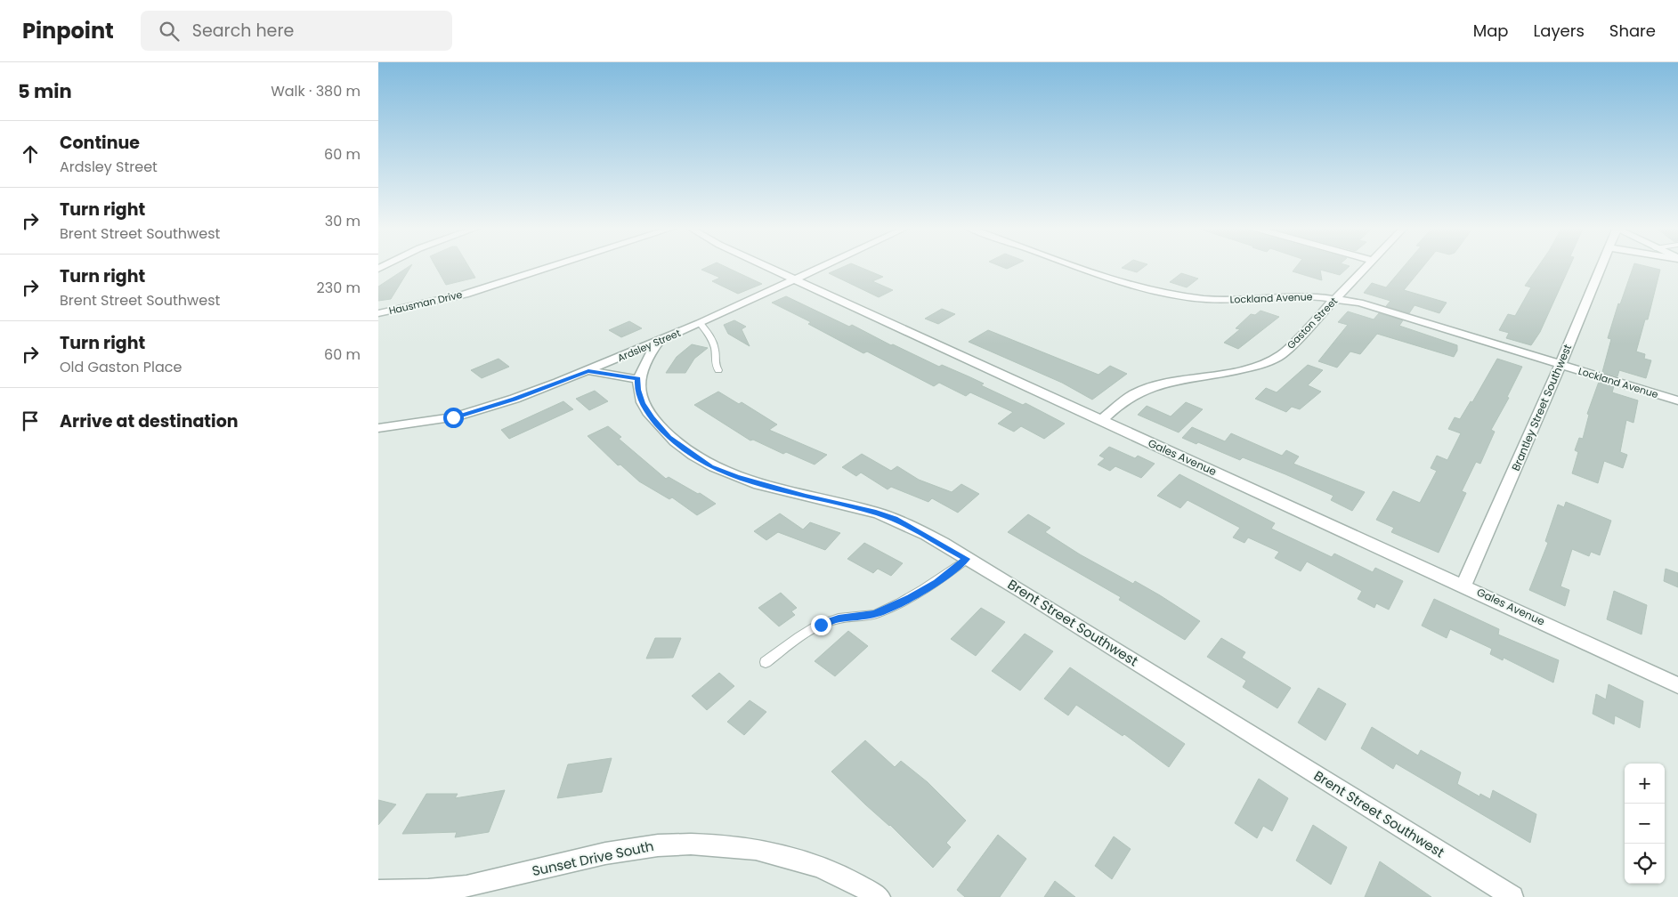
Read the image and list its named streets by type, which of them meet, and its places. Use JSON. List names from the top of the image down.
{
  "streets": {
    "street": [
      "Lockland Avenue",
      "Hausman Drive",
      "Gaston Street",
      "Ardsley Street",
      "Brantley Street Southwest",
      "Gales Avenue",
      "Brent Street Southwest",
      "Sunset Drive South"
    ]
  },
  "crossings": [
    ["Lockland Avenue", "Gaston Street"],
    ["Lockland Avenue", "Brantley Street Southwest"],
    ["Gaston Street", "Gales Avenue"],
    ["Ardsley Street", "Gales Avenue"],
    ["Ardsley Street", "Brent Street Southwest"],
    ["Brantley Street Southwest", "Gales Avenue"]
  ],
  "page": {
    "header": "Pinpoint",
    "search": "Search here",
    "nav": ["Map", "Layers", "Share"],
    "heading": ["5 min", "Walk · 380 m"],
    "list": [
      ["Continue", "Ardsley Street", "60 m"],
      ["Turn right", "Brent Street Southwest", "30 m"],
      ["Turn right", "Brent Street Southwest", "230 m"],
      ["Turn right", "Old Gaston Place", "60 m"],
      "Arrive at destination"
    ],
    "map_buttons": ["+", "−"]
  }
}
